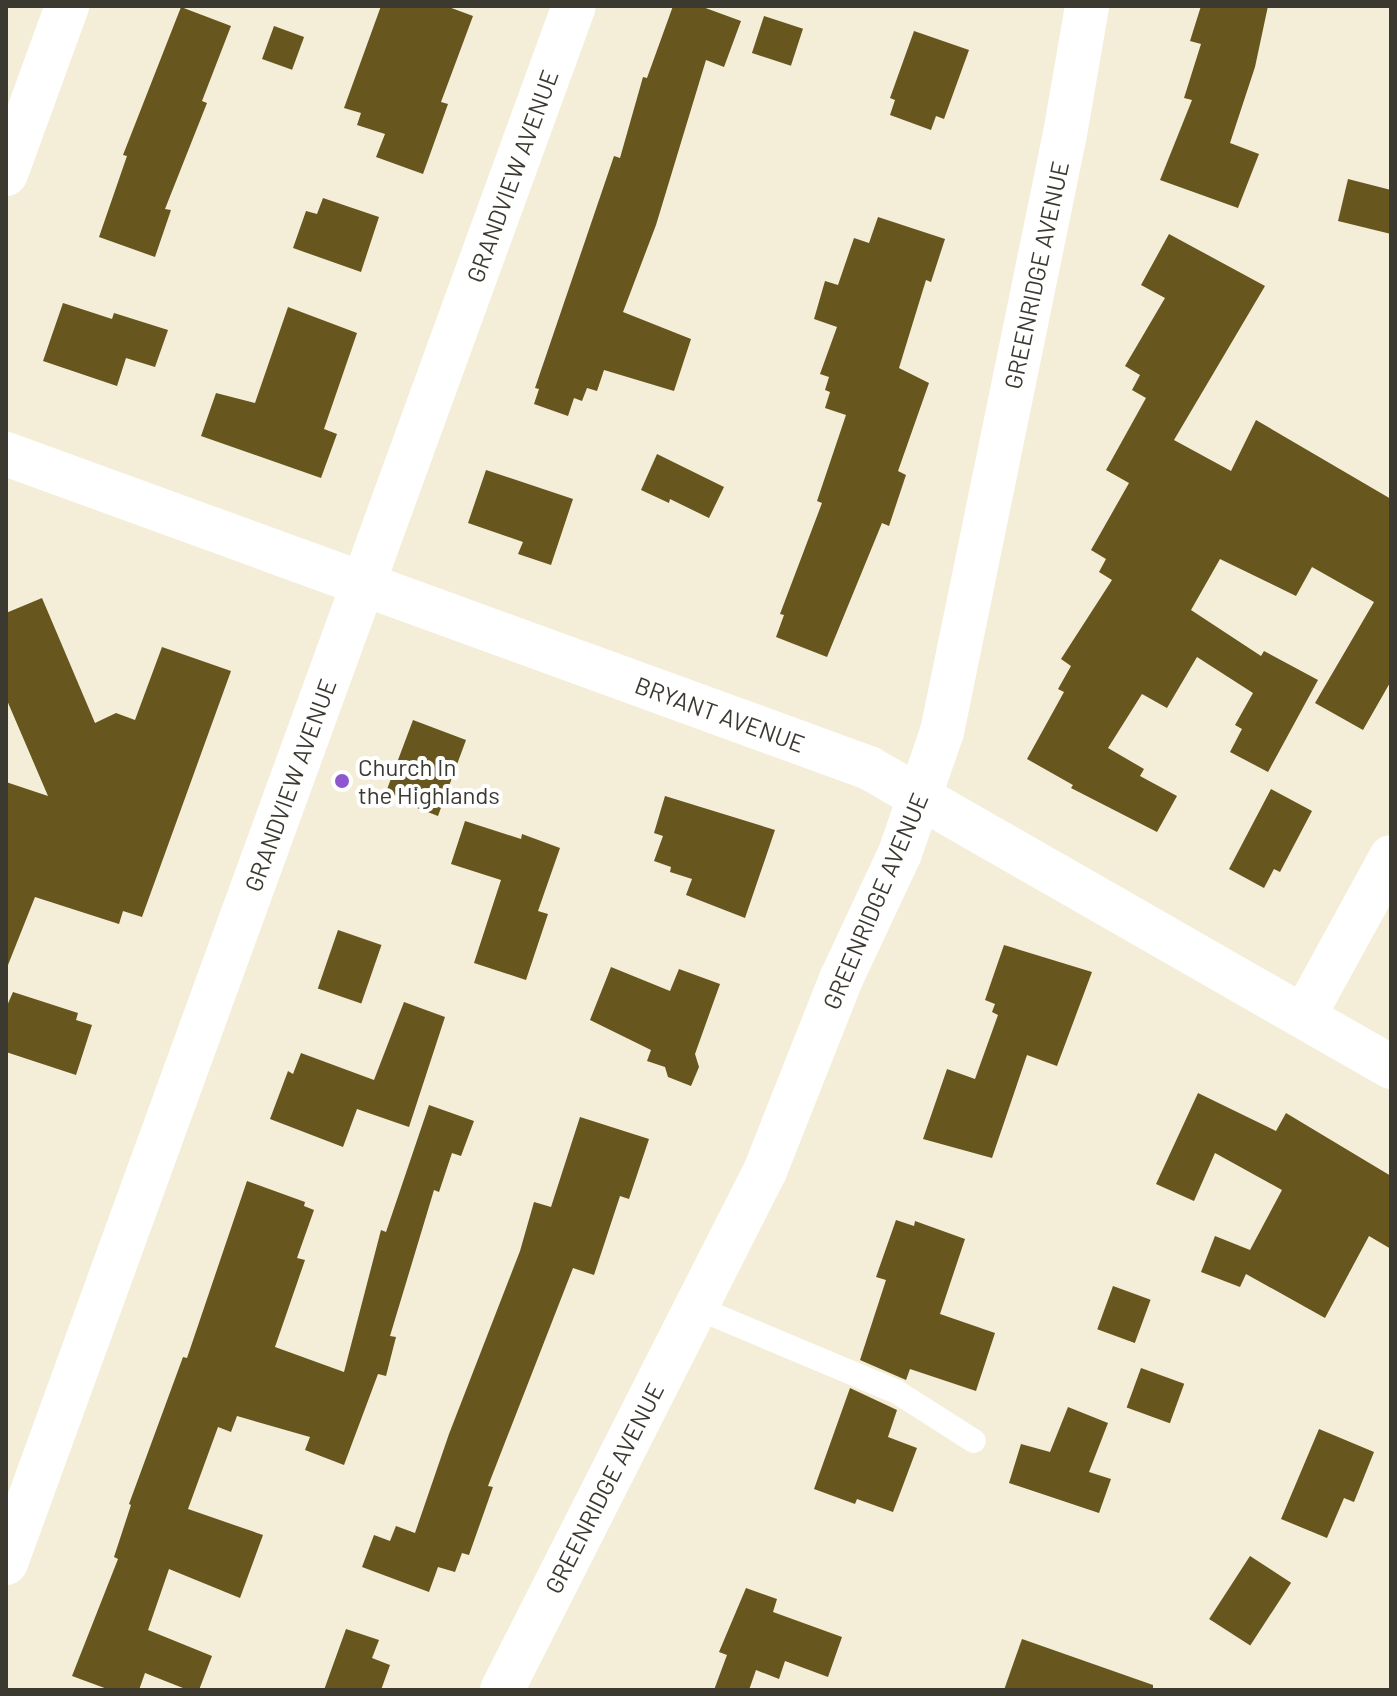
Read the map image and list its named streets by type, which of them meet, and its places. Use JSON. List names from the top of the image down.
{
  "streets": {
    "street": ["GRANDVIEW AVENUE", "GREENRIDGE AVENUE", "BRYANT AVENUE"]
  },
  "crossings": [
    ["GRANDVIEW AVENUE", "BRYANT AVENUE"],
    ["GREENRIDGE AVENUE", "BRYANT AVENUE"]
  ],
  "places": ["Church In the Highlands"]
}
